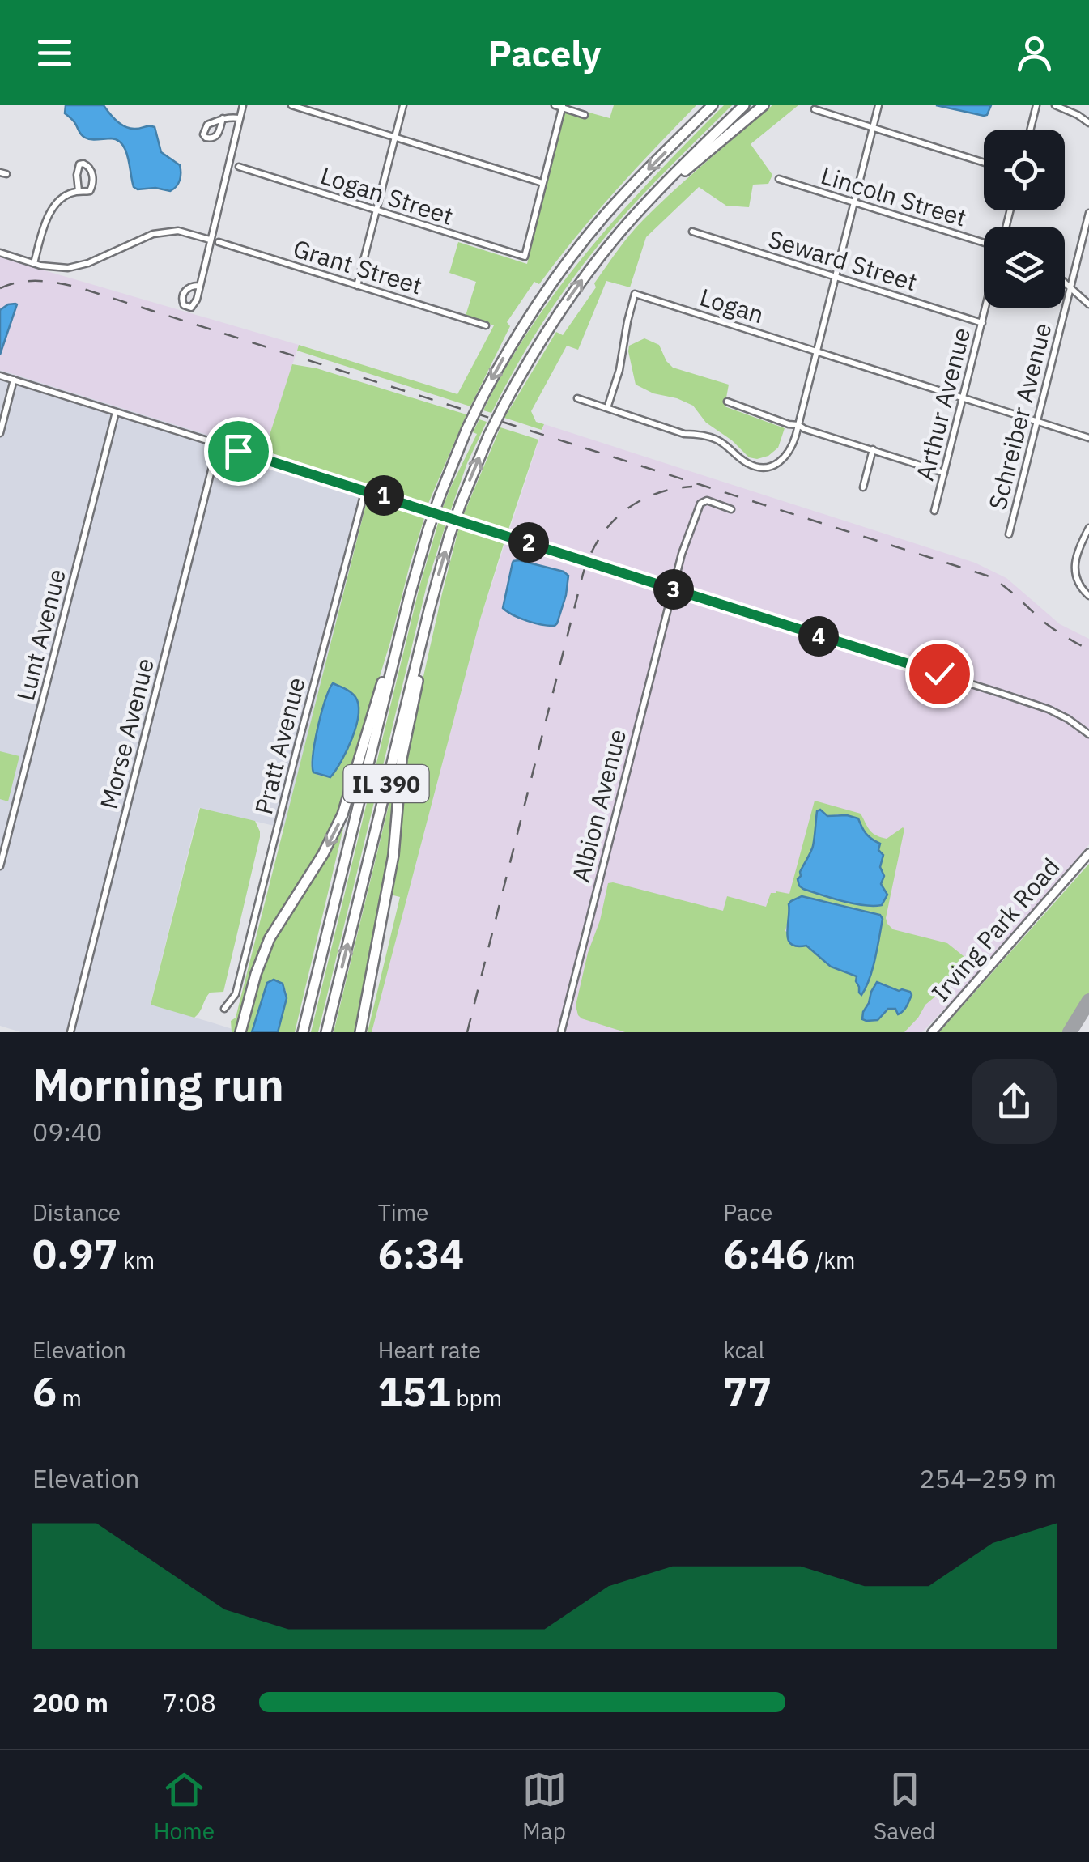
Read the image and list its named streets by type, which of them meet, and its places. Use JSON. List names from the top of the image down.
{
  "streets": {
    "highway": ["IL 390"],
    "main road": ["Irving Park Road"],
    "street": [
      "Logan Street",
      "Lincoln Street",
      "Seward Street",
      "Grant Street",
      "Logan",
      "Arthur Avenue",
      "Schreiber Avenue",
      "Lunt Avenue",
      "Morse Avenue",
      "Pratt Avenue",
      "Albion Avenue"
    ]
  },
  "crossings": [
    ["Seward Street", "Arthur Avenue"]
  ],
  "page": {
    "header": "Pacely",
    "pins": [
      "1",
      "2",
      "3",
      "4"
    ],
    "heading": ["Morning run", "09:40"],
    "stats": [
      ["Distance", "0.97 km"],
      ["Time", "6:34"],
      ["Pace", "6:46 /km"],
      ["Elevation", "6 m"],
      ["Heart rate", "151 bpm"],
      ["kcal", "77"]
    ],
    "chart": ["Elevation", "254–259 m"],
    "list": [
      {
        "name": "200 m",
        "note": "7:08"
      }
    ],
    "tabs": ["Home", "Map", "Saved"]
  }
}
